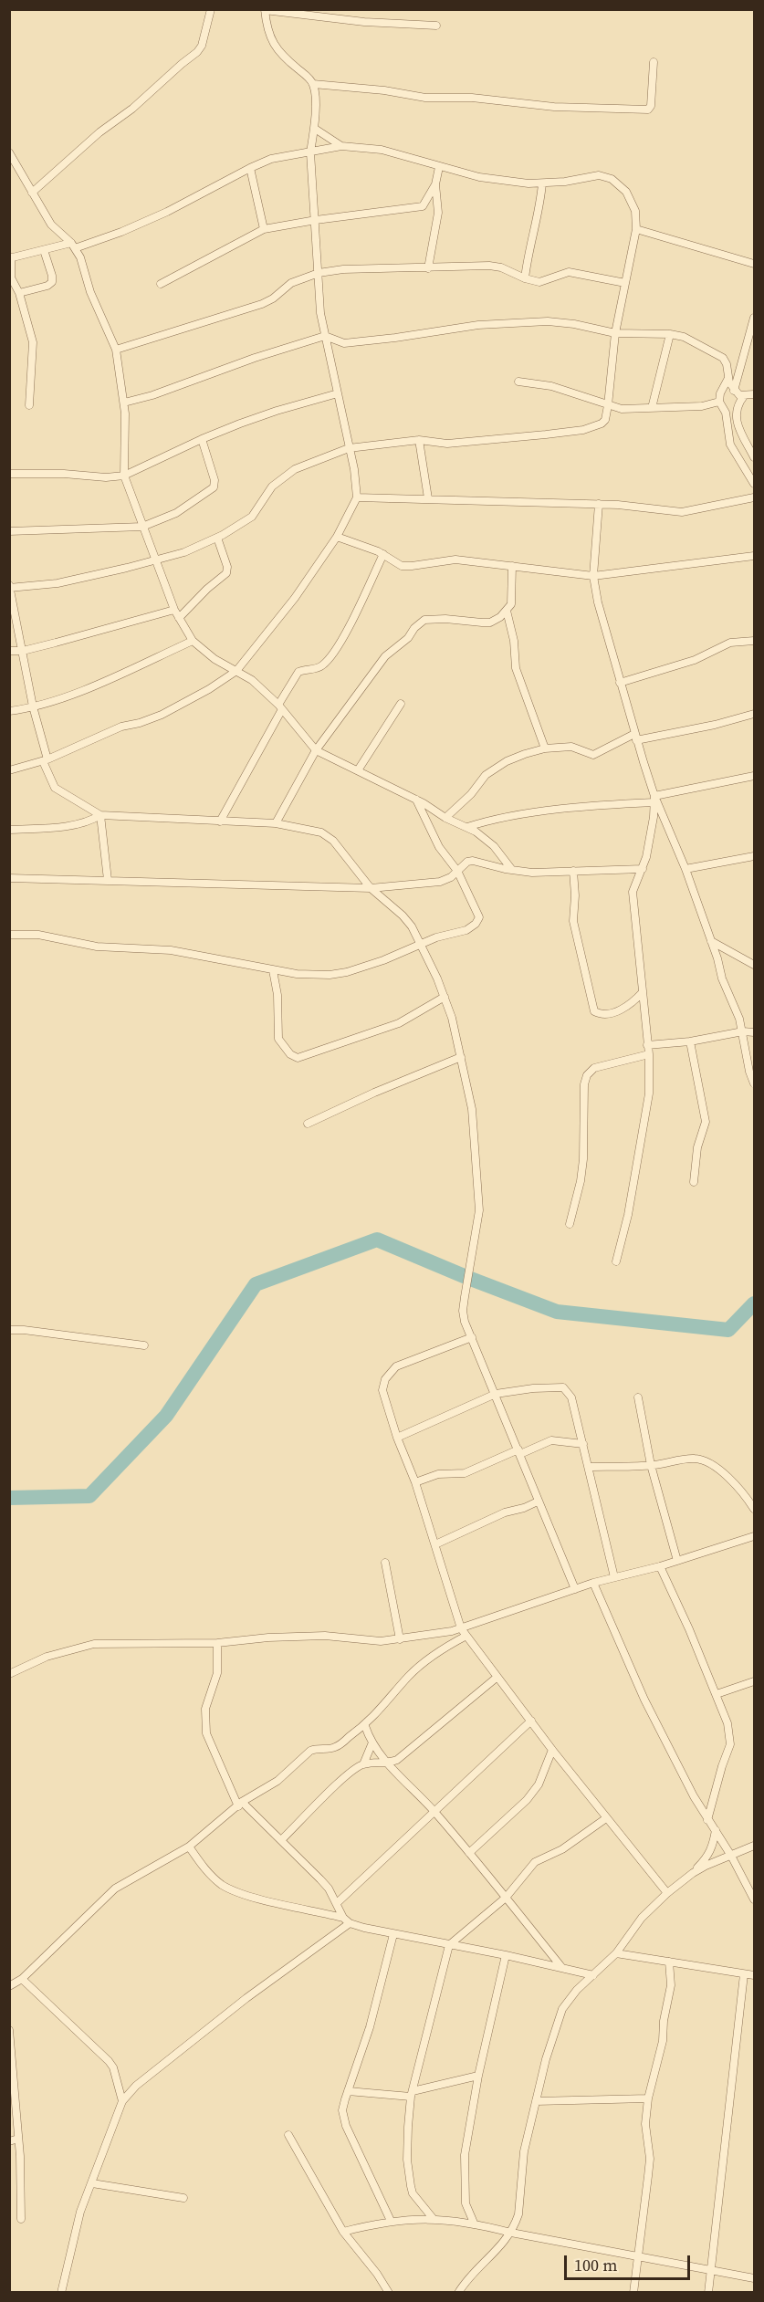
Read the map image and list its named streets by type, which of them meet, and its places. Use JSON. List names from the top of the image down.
{
  "scale_bar": "100 m"
}
